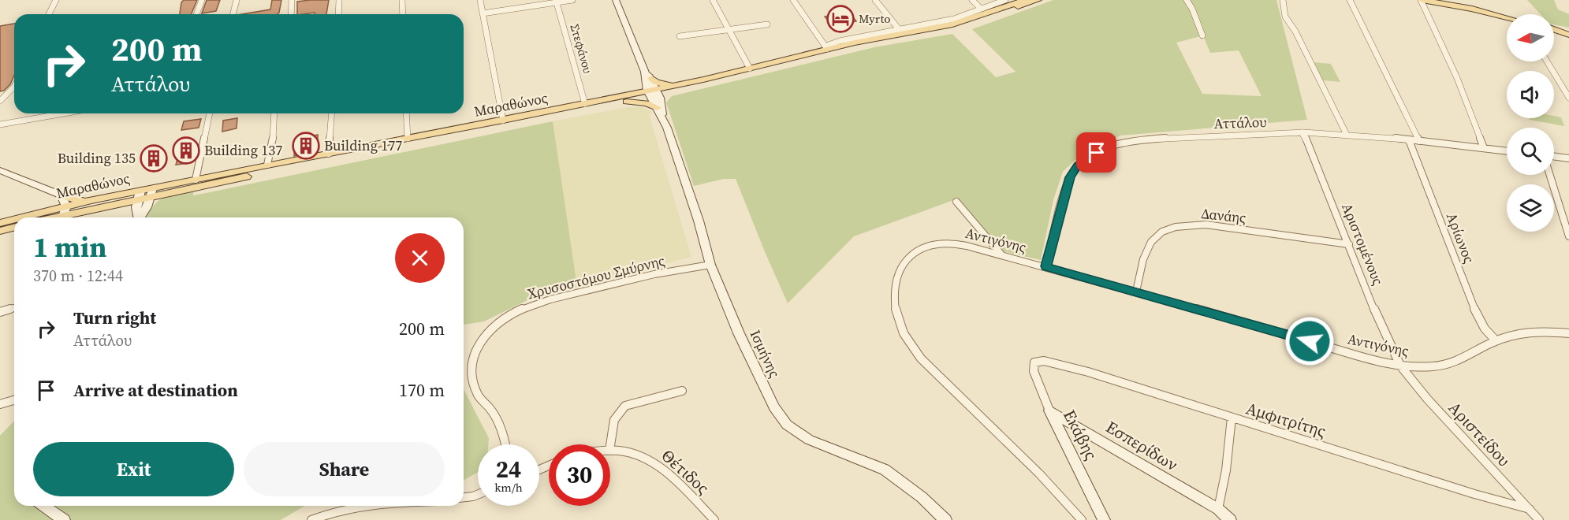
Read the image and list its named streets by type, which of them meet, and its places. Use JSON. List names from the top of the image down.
{
  "streets": {
    "main road": ["Μαραθώνος"],
    "street": [
      "Στεφάνου",
      "Αττάλου",
      "Δανάης",
      "Αρίωνος",
      "Αντιγόνης",
      "Αριστομένους",
      "Χρυσοστόμου Σμύρνης",
      "Ισμήνης",
      "Αμφιτρίτης",
      "Αριστείδου",
      "Εκάβης",
      "Εσπερίδων",
      "Θέτιδος"
    ]
  },
  "crossings": [
    ["Στεφάνου", "Μαραθώνος"],
    ["Μαραθώνος", "Ισμήνης"],
    ["Αττάλου", "Αρίωνος"],
    ["Αττάλου", "Αντιγόνης"],
    ["Αττάλου", "Αριστομένους"],
    ["Δανάης", "Αντιγόνης"],
    ["Δανάης", "Αριστομένους"],
    ["Αρίωνος", "Αντιγόνης"],
    ["Αντιγόνης", "Αριστομένους"],
    ["Αντιγόνης", "Αριστείδου"],
    ["Αριστομένους", "Αριστείδου"],
    ["Χρυσοστόμου Σμύρνης", "Ισμήνης"],
    ["Αμφιτρίτης", "Αριστείδου"],
    ["Αμφιτρίτης", "Εκάβης"],
    ["Εκάβης", "Εσπερίδων"]
  ],
  "places": {
    "hotel": ["Myrto"],
    "building": ["Building 177", "Building 137", "Building 135"]
  },
  "north": "left",
  "page": {
    "turn": ["200 m", "Αττάλου"],
    "heading": ["1 min", "370 m · 12:44"],
    "list": [
      {
        "name": "Turn right",
        "note": "Αττάλου",
        "value": "200 m"
      },
      {
        "name": "Arrive at destination",
        "value": "170 m"
      }
    ],
    "buttons": ["Exit", "Share"],
    "speed": "24 km/h",
    "limit": "30"
  }
}
